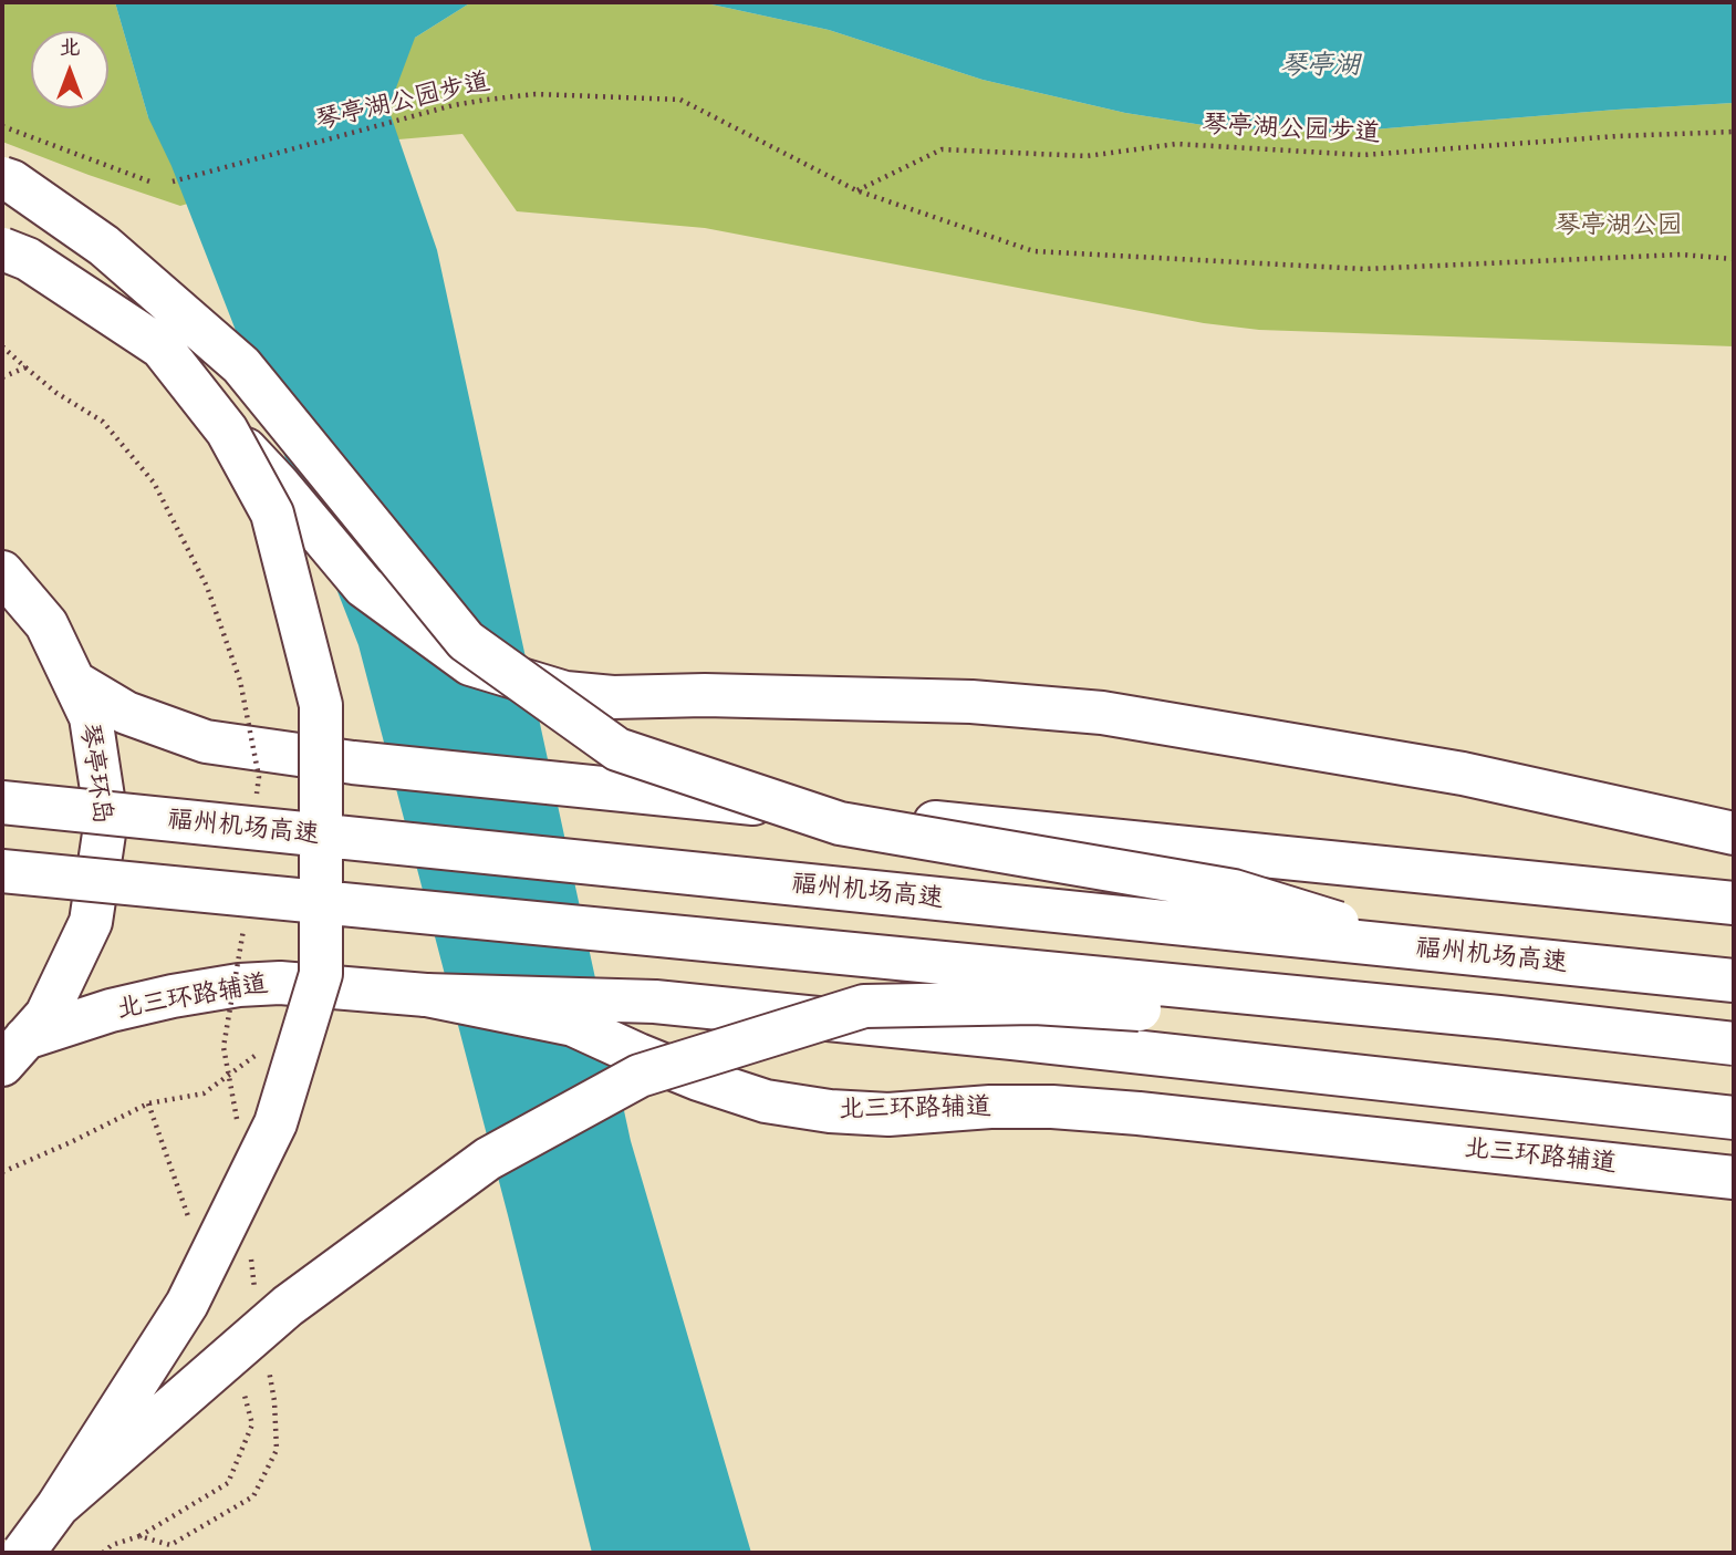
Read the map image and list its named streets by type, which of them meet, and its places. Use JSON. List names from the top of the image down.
{
  "streets": {
    "main road": ["琴亭环岛", "福州机场高速", "北三环路辅道"],
    "path": ["琴亭湖公园步道"]
  },
  "crossings": [
    ["琴亭环岛", "北三环路辅道"]
  ],
  "water": ["琴亭湖"],
  "parks": ["琴亭湖公园"],
  "north": "top"
}
